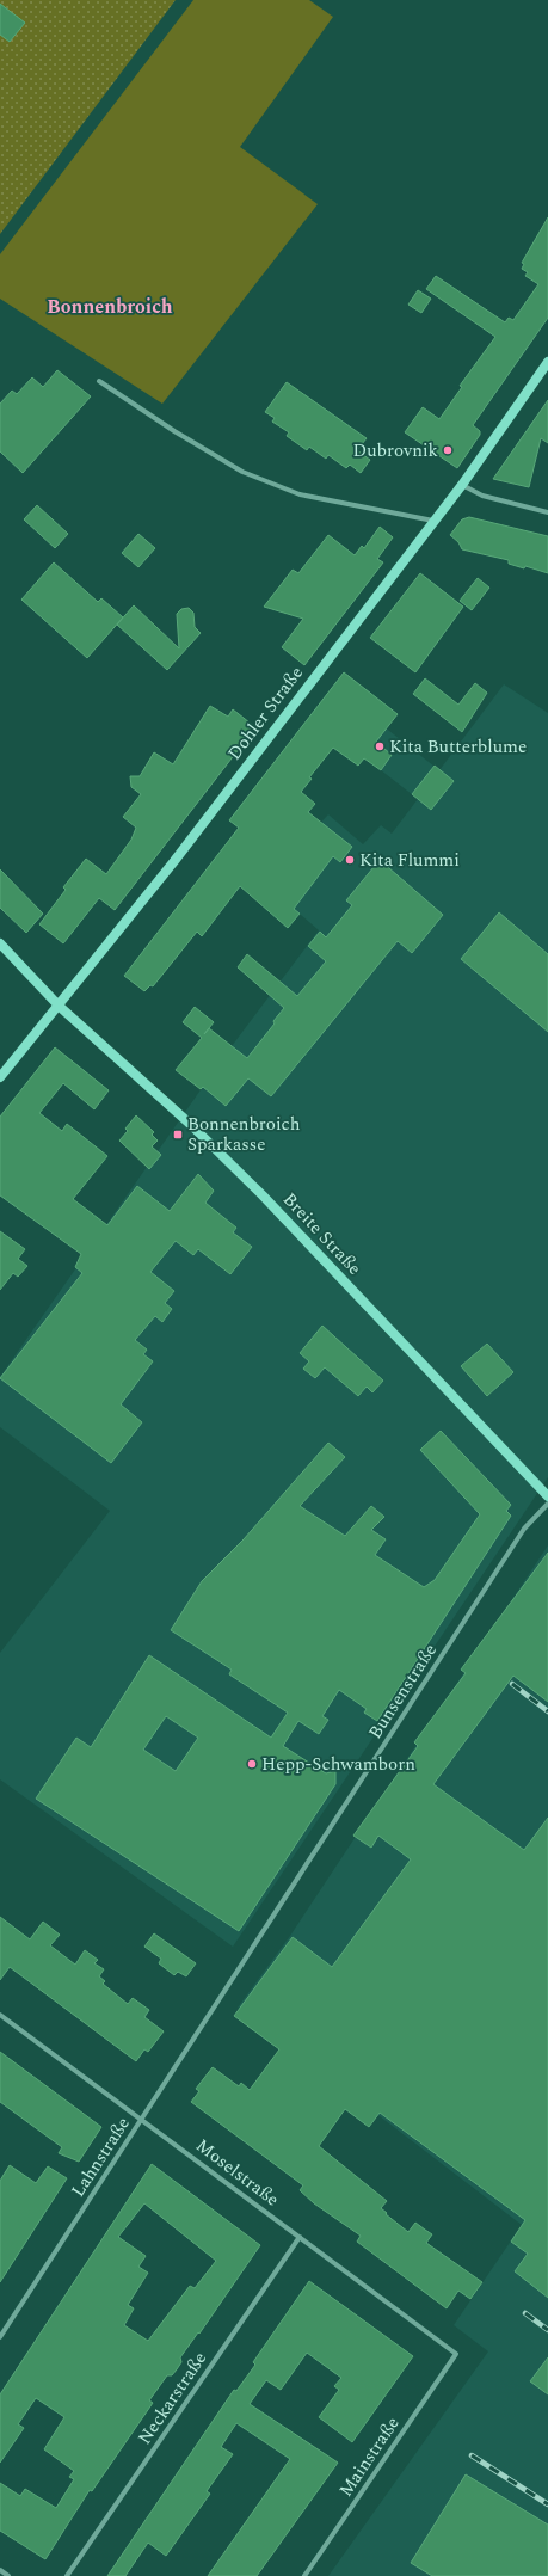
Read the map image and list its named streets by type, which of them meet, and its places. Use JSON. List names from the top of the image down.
{
  "streets": {
    "main road": ["Dohler Straße", "Breite Straße"],
    "street": [
      "Bunsenstraße",
      "Lahnstraße",
      "Moselstraße",
      "Neckarstraße",
      "Mainstraße"
    ]
  },
  "crossings": [
    ["Dohler Straße", "Breite Straße"],
    ["Bunsenstraße", "Lahnstraße"],
    ["Lahnstraße", "Moselstraße"],
    ["Moselstraße", "Neckarstraße"],
    ["Moselstraße", "Mainstraße"]
  ],
  "districts": ["Bonnenbroich"],
  "places": {
    "other": [
      "Dubrovnik",
      "Kita Butterblume",
      "Kita Flummi",
      "Hepp-Schwamborn"
    ],
    "transit": ["Bonnenbroich Sparkasse"]
  }
}
